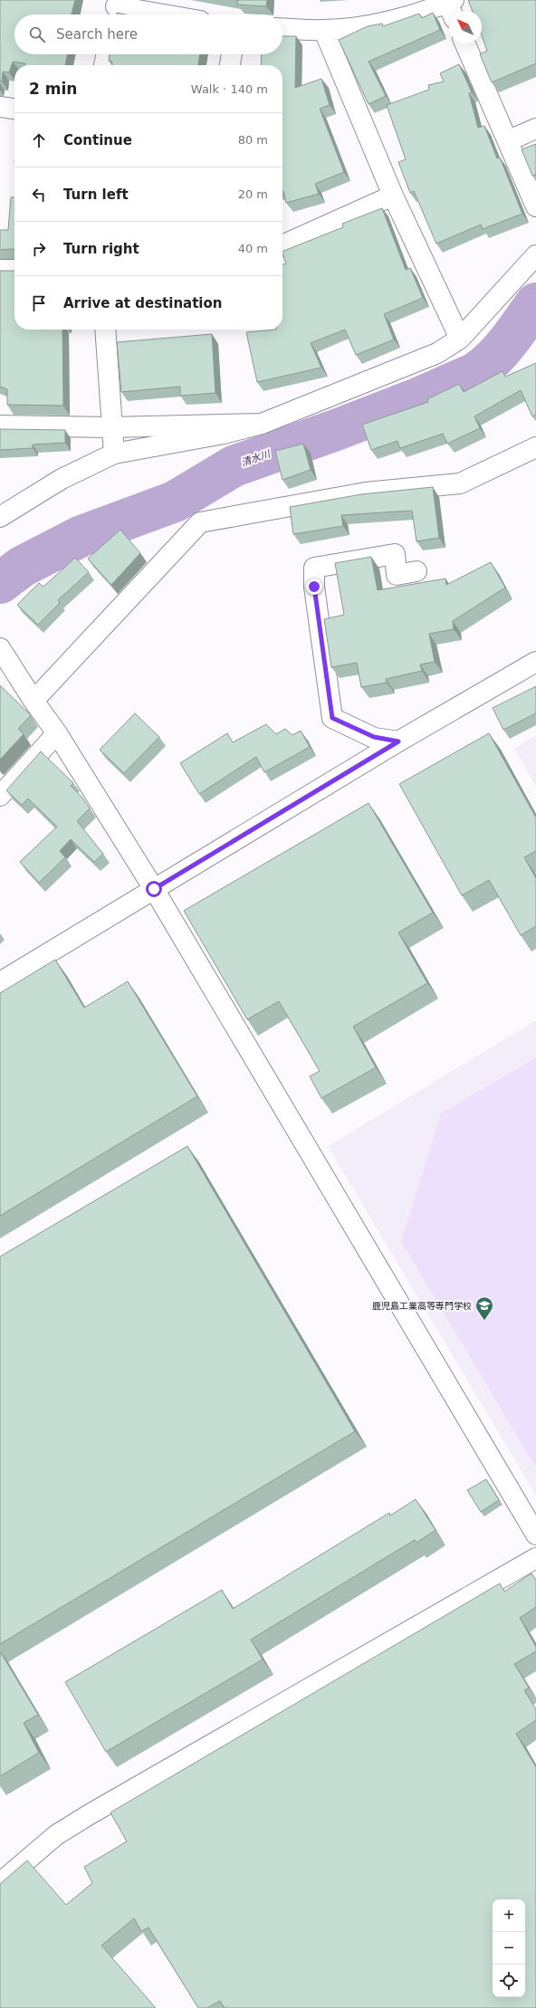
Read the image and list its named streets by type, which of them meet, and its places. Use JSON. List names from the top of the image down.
{
  "water": ["清水川"],
  "places": {
    "school or university": ["鹿児島工業高等専門学校"]
  },
  "north": "top left",
  "page": {
    "search": "Search here",
    "heading": ["2 min", "Walk · 140 m"],
    "list": [
      ["Continue", "80 m"],
      ["Turn left", "20 m"],
      ["Turn right", "40 m"],
      "Arrive at destination"
    ],
    "map_buttons": ["+", "−"]
  }
}
